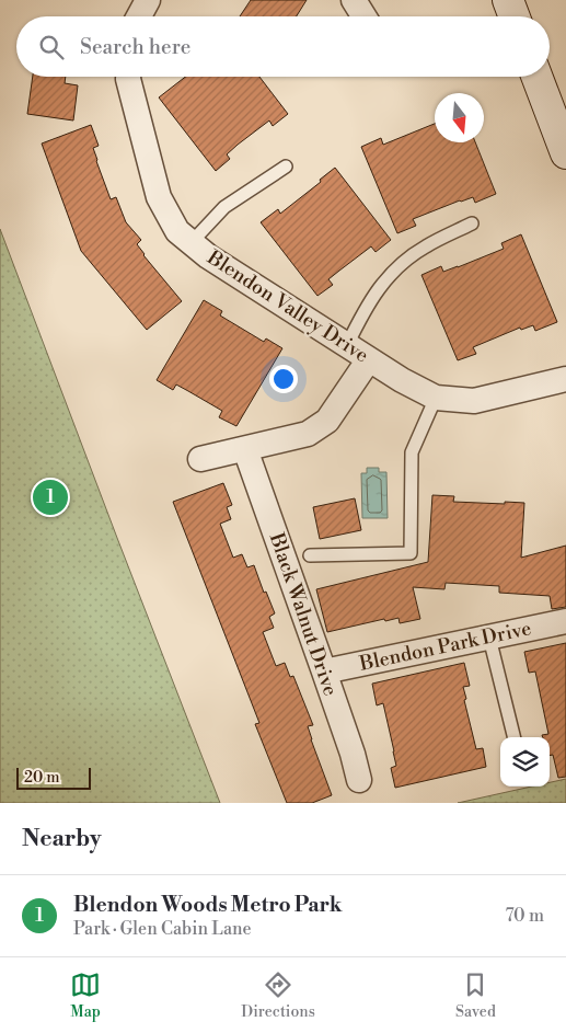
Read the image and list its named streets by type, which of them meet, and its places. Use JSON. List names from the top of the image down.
{
  "streets": {
    "street": ["Blendon Valley Drive", "Black Walnut Drive", "Blendon Park Drive"]
  },
  "crossings": [
    ["Black Walnut Drive", "Blendon Park Drive"]
  ],
  "scale_bar": "20 m",
  "north": "bottom",
  "page": {
    "search": "Search here",
    "pins": "1",
    "scale": "20 m",
    "heading": "Nearby",
    "list": [
      {
        "mark": "1",
        "name": "Blendon Woods Metro Park",
        "note": "Park · Glen Cabin Lane",
        "value": "70 m"
      }
    ],
    "nav": ["Map", "Directions", "Saved"]
  }
}
